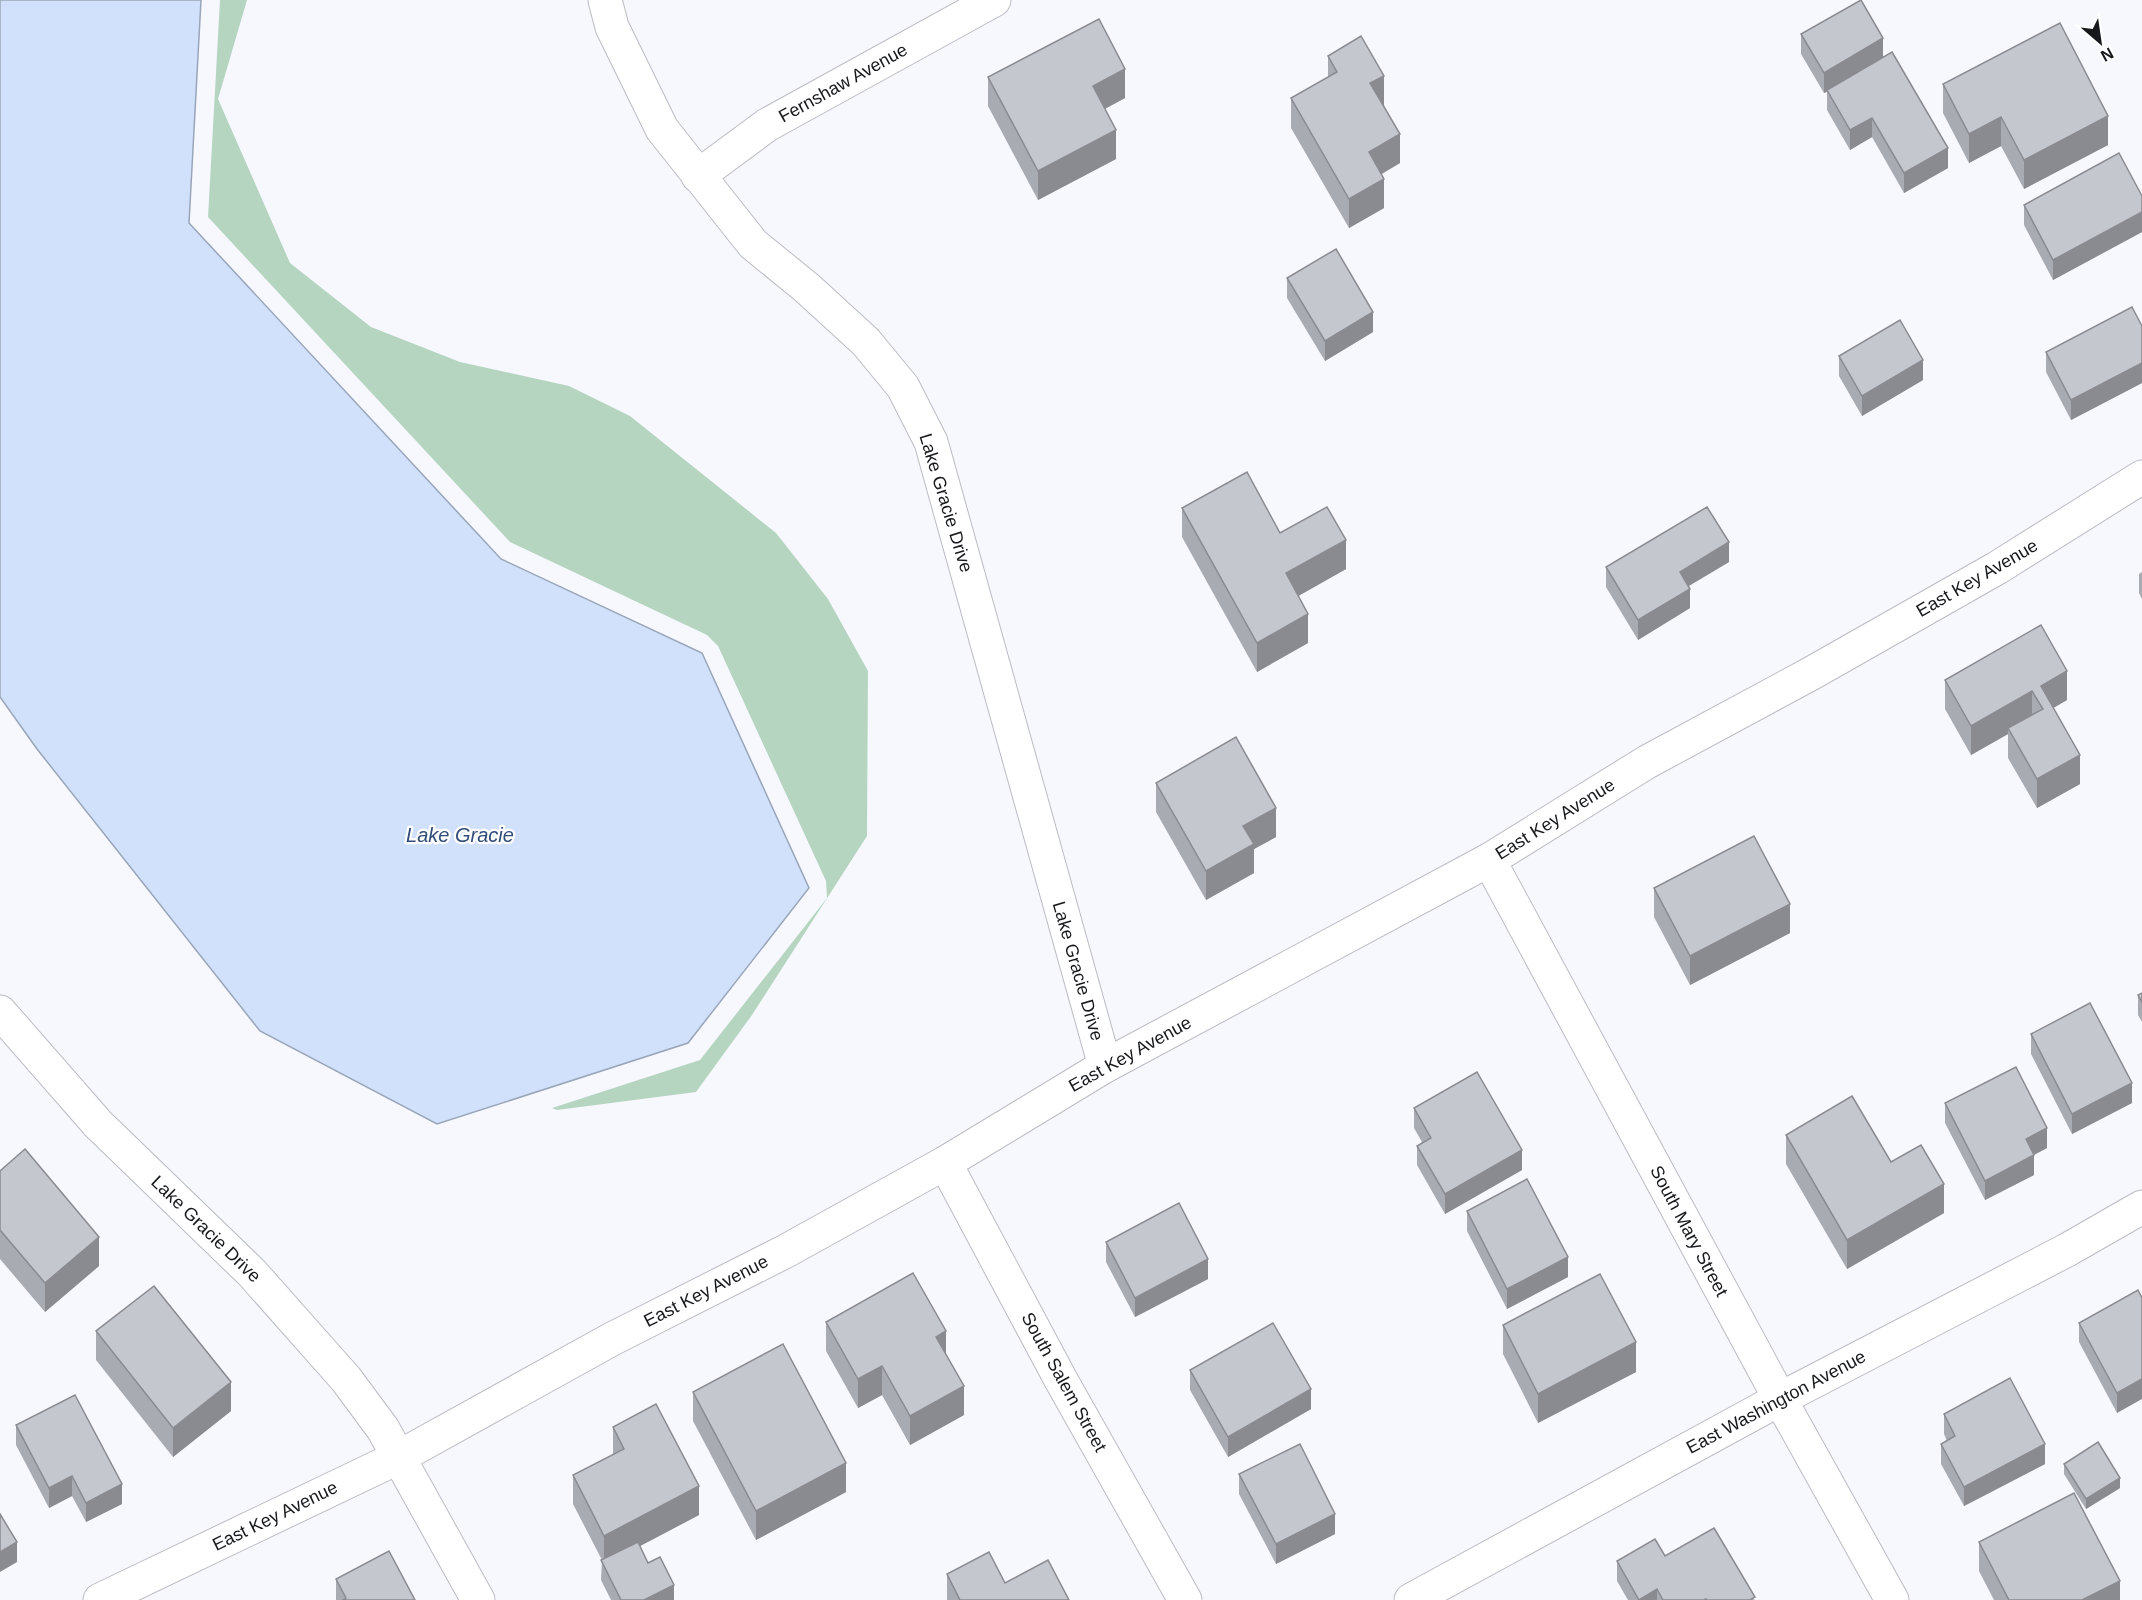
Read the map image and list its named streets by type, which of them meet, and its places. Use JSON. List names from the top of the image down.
{
  "streets": {
    "street": [
      "Fernshaw Avenue",
      "Lake Gracie Drive",
      "East Key Avenue",
      "South Mary Street",
      "South Salem Street",
      "East Washington Avenue"
    ]
  },
  "crossings": [
    ["Fernshaw Avenue", "Lake Gracie Drive"],
    ["Lake Gracie Drive", "East Key Avenue"],
    ["East Key Avenue", "South Mary Street"],
    ["East Key Avenue", "South Salem Street"],
    ["South Mary Street", "East Washington Avenue"]
  ],
  "water": ["Lake Gracie"],
  "north": "bottom right"
}
